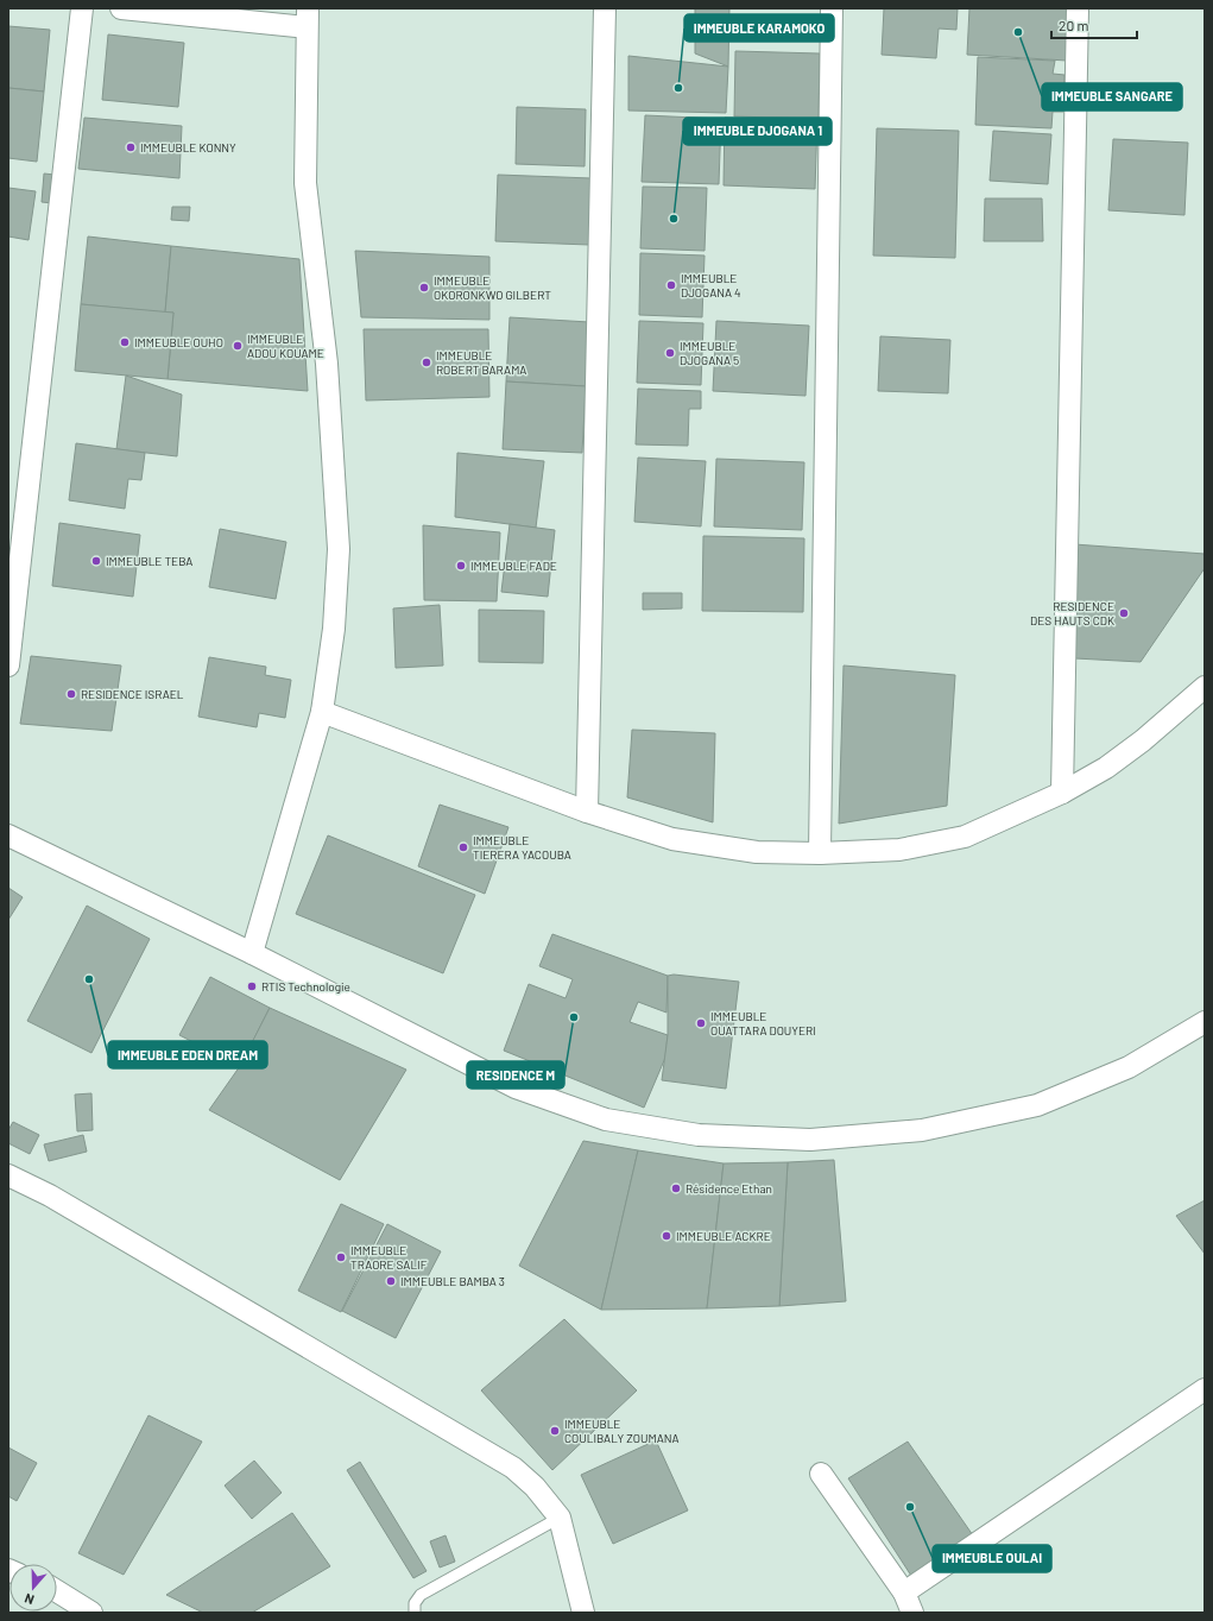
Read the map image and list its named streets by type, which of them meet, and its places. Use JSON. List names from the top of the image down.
{
  "places": [
    "IMMEUBLE SANGARE",
    "IMMEUBLE KARAMOKO",
    "IMMEUBLE KONNY",
    "IMMEUBLE DJOGANA 1",
    "IMMEUBLE DJOGANA 4",
    "IMMEUBLE OKORONKWO GILBERT",
    "IMMEUBLE OUHO",
    "IMMEUBLE ADOU KOUAME",
    "IMMEUBLE DJOGANA 5",
    "IMMEUBLE ROBERT BARAMA",
    "IMMEUBLE TEBA",
    "IMMEUBLE FADE",
    "RESIDENCE DES HAUTS CDK",
    "RESIDENCE ISRAEL",
    "IMMEUBLE TIERERA YACOUBA",
    "IMMEUBLE EDEN DREAM",
    "RTIS Technologie",
    "RESIDENCE M",
    "IMMEUBLE OUATTARA DOUYERI",
    "Résidence Ethan",
    "IMMEUBLE ACKRE",
    "IMMEUBLE TRAORE SALIF",
    "IMMEUBLE BAMBA 3",
    "IMMEUBLE COULIBALY ZOUMANA",
    "IMMEUBLE OULAI"
  ],
  "scale_bar": "20 m",
  "north": "bottom"
}
